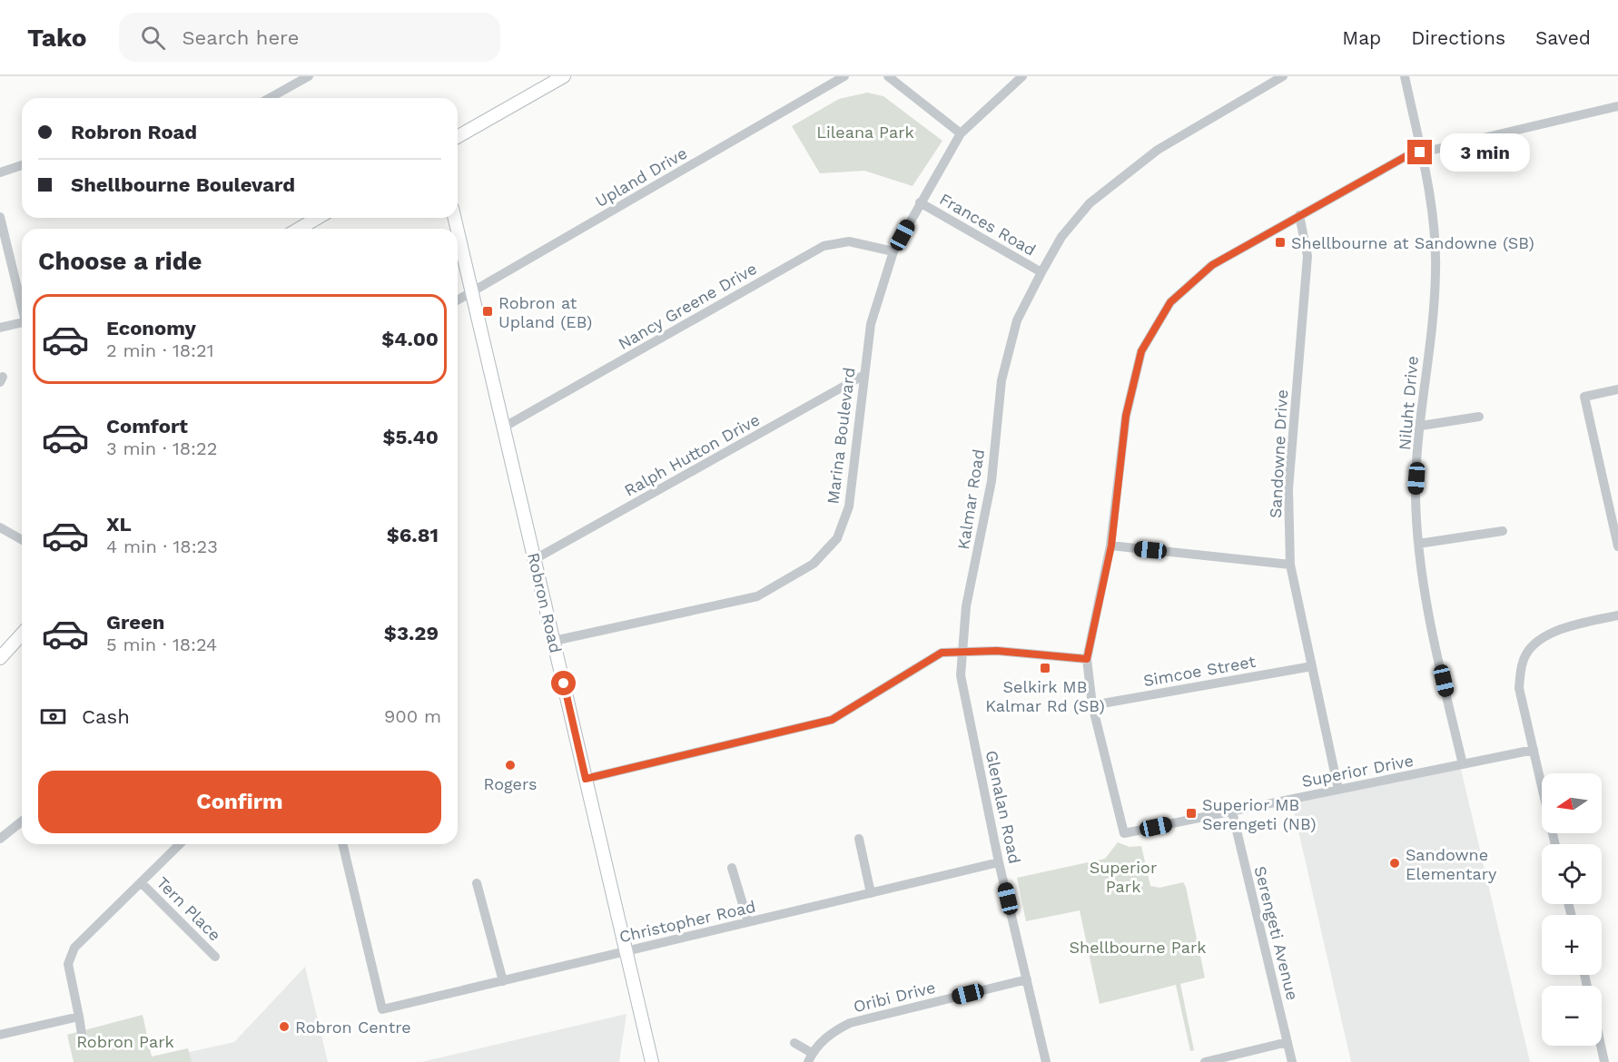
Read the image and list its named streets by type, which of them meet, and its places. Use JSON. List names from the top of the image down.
{
  "streets": {
    "street": [
      "Upland Drive",
      "Frances Road",
      "Nancy Greene Drive",
      "Niluht Drive",
      "Marina Boulevard",
      "Sandowne Drive",
      "Ralph Hutton Drive",
      "Kalmar Road",
      "Robron Road",
      "Simcoe Street",
      "Superior Drive",
      "Glenalan Road",
      "Tern Place",
      "Christopher Road",
      "Serengeti Avenue",
      "Oribi Drive"
    ]
  },
  "crossings": [
    ["Upland Drive", "Robron Road"],
    ["Frances Road", "Marina Boulevard"],
    ["Frances Road", "Kalmar Road"],
    ["Nancy Greene Drive", "Marina Boulevard"],
    ["Nancy Greene Drive", "Robron Road"],
    ["Niluht Drive", "Superior Drive"],
    ["Marina Boulevard", "Ralph Hutton Drive"],
    ["Marina Boulevard", "Robron Road"],
    ["Sandowne Drive", "Simcoe Street"],
    ["Sandowne Drive", "Superior Drive"],
    ["Ralph Hutton Drive", "Robron Road"],
    ["Kalmar Road", "Glenalan Road"],
    ["Robron Road", "Christopher Road"],
    ["Simcoe Street", "Superior Drive"],
    ["Superior Drive", "Serengeti Avenue"],
    ["Glenalan Road", "Christopher Road"],
    ["Glenalan Road", "Oribi Drive"]
  ],
  "parks": [
    "Lileana Park",
    "Superior Park",
    "Shellbourne Park",
    "Robron Park"
  ],
  "places": {
    "transit": [
      "Shellbourne at Sandowne (SB)",
      "Robron at Upland (EB)",
      "Selkirk MB Kalmar Rd (SB)",
      "Superior MB Serengeti (NB)"
    ],
    "other": ["Rogers", "Sandowne Elementary", "Robron Centre"]
  },
  "north": "left",
  "page": {
    "header": "Tako",
    "search": "Search here",
    "nav": ["Map", "Directions", "Saved"],
    "banner": ["Robron Road", "Shellbourne Boulevard"],
    "bubble": "3 min",
    "heading": "Choose a ride",
    "list": [
      {
        "name": "Economy",
        "note": "2 min · 18:21",
        "value": "$4.00"
      },
      {
        "name": "Comfort",
        "note": "3 min · 18:22",
        "value": "$5.40"
      },
      {
        "name": "XL",
        "note": "4 min · 18:23",
        "value": "$6.81"
      },
      {
        "name": "Green",
        "note": "5 min · 18:24",
        "value": "$3.29"
      }
    ],
    "pay": ["Cash", "900 m"],
    "buttons": "Confirm",
    "map_buttons": ["+", "−"]
  }
}
